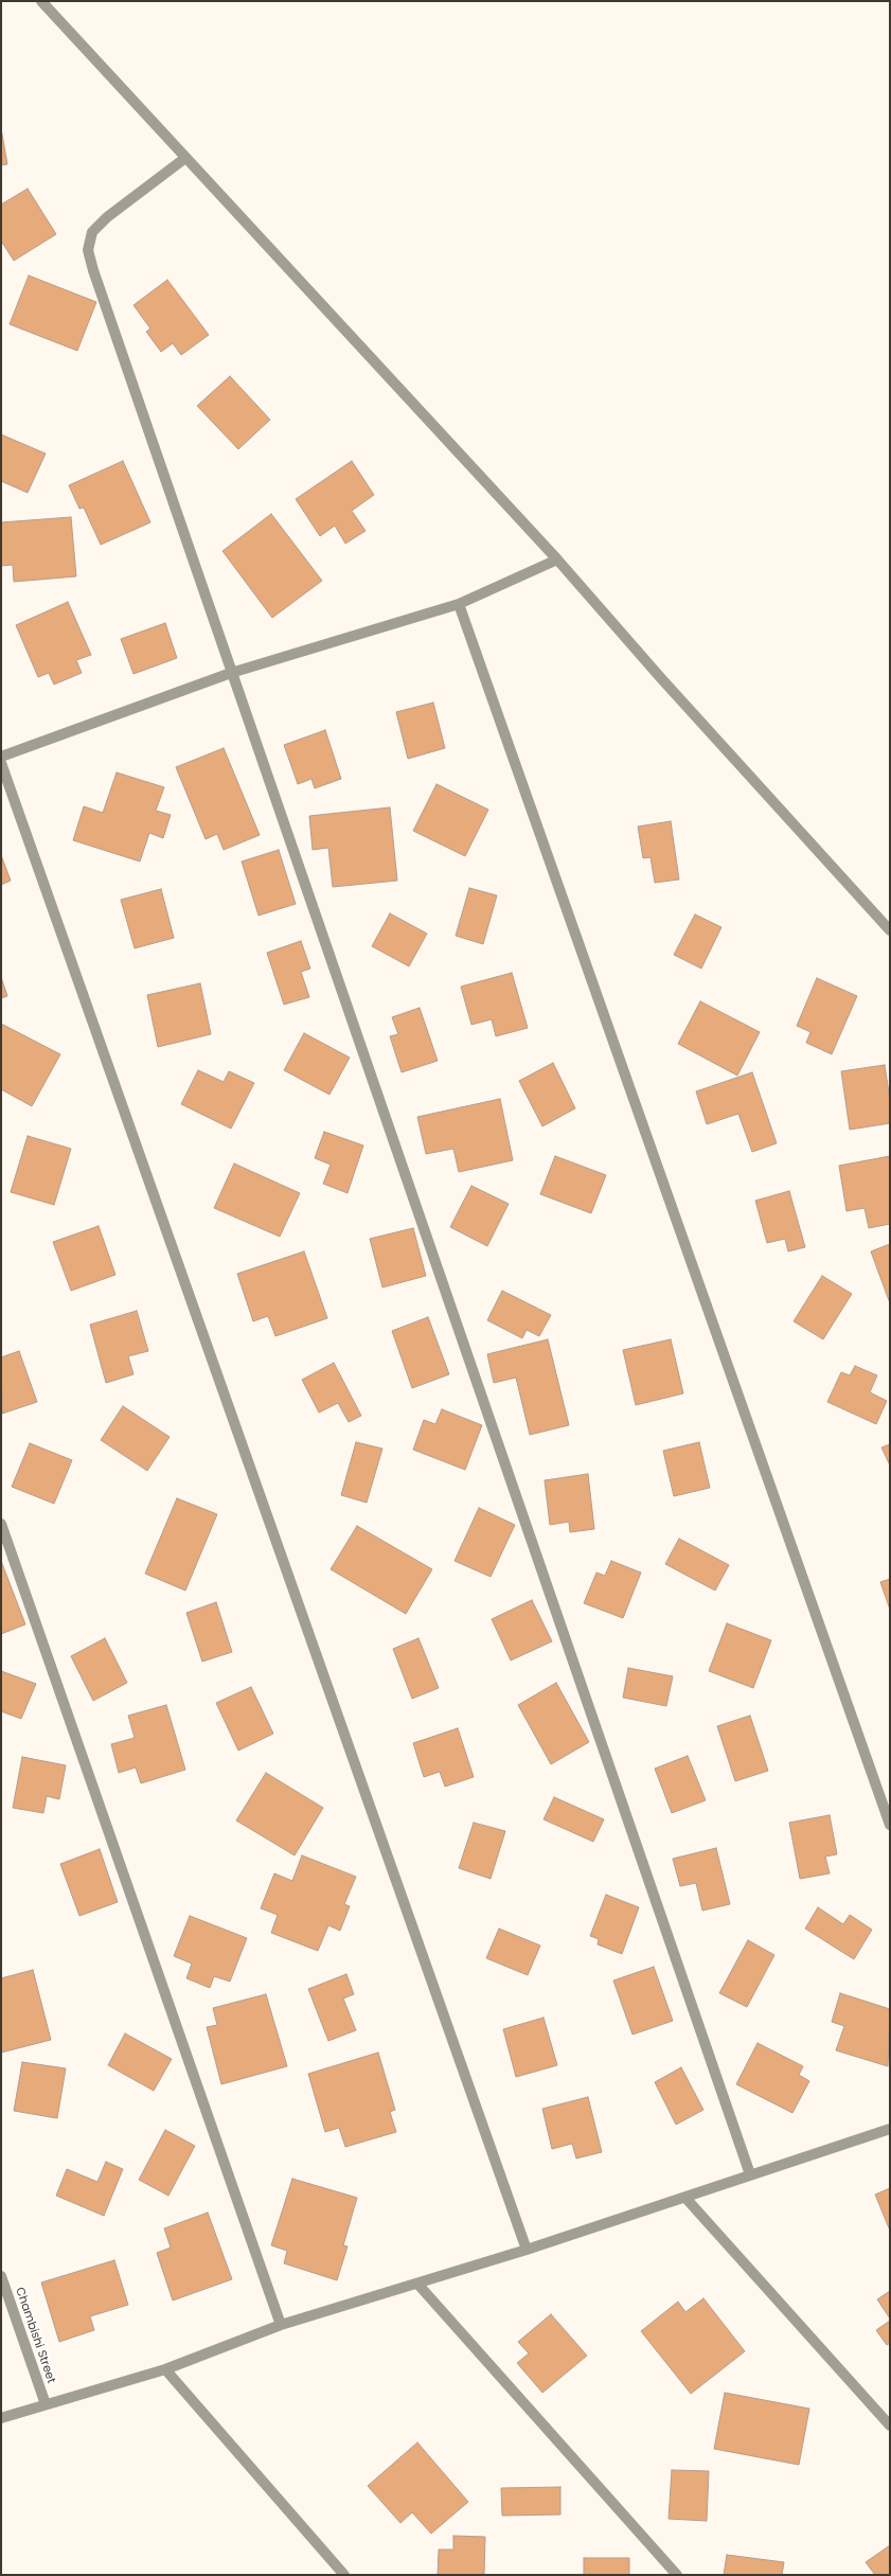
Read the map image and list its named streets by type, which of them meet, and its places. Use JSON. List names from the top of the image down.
{
  "streets": {
    "street": ["Chambishi Street"]
  }
}
